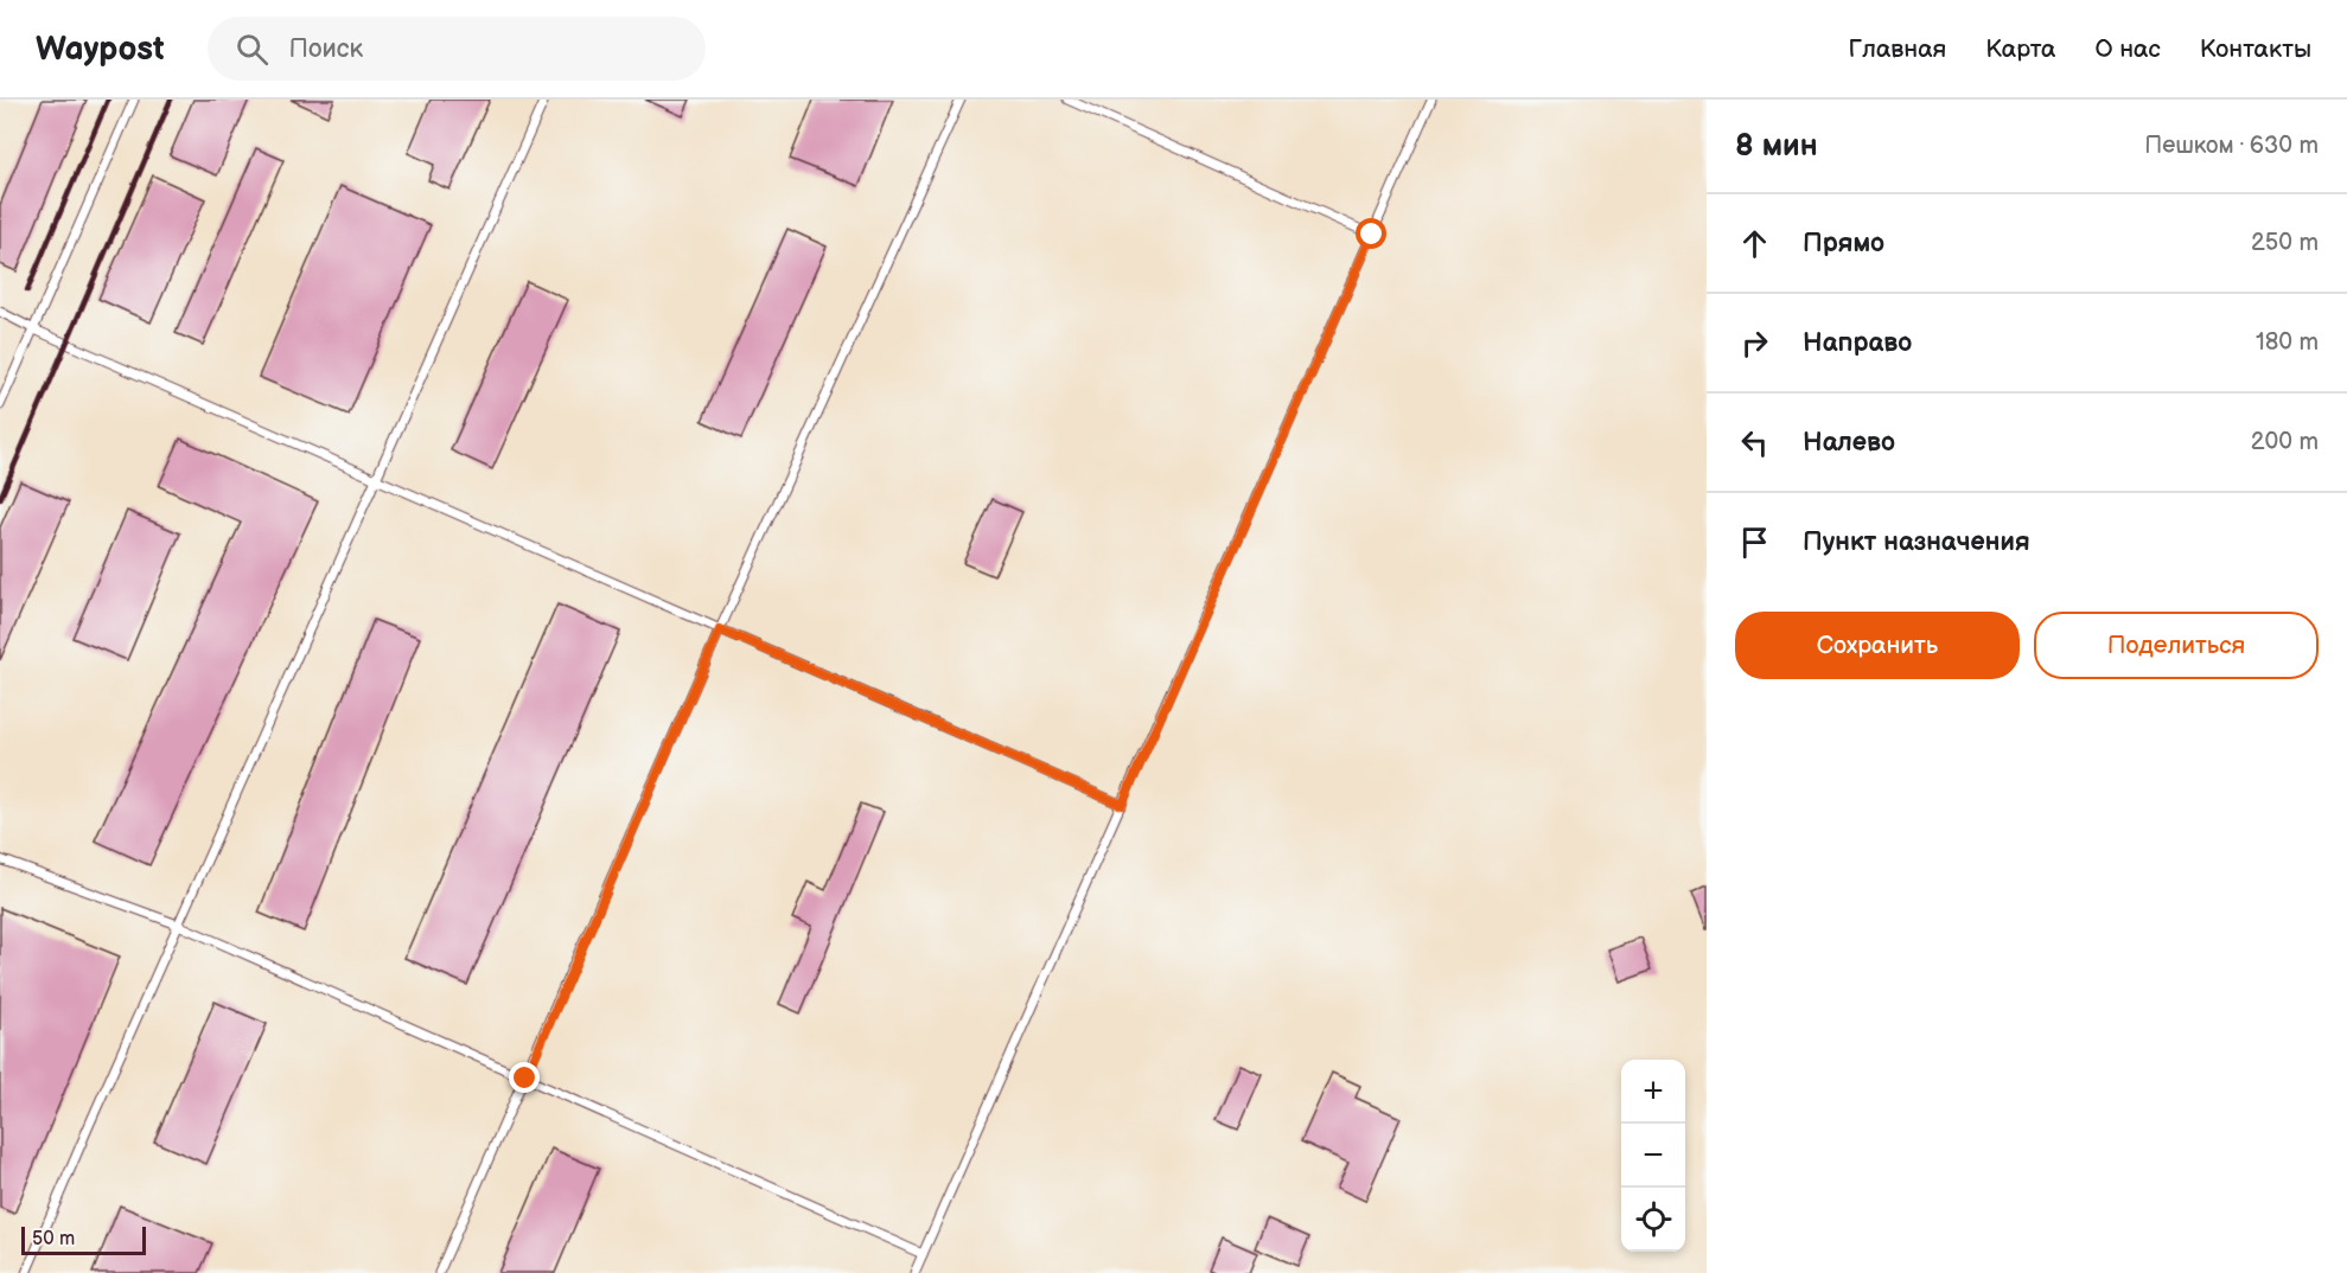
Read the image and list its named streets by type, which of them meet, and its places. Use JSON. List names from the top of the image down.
{
  "scale_bar": "50 m",
  "page": {
    "header": "Waypost",
    "search": "Поиск",
    "nav": [
      "Главная",
      "Карта",
      "О нас",
      "Контакты"
    ],
    "heading": ["8 мин", "Пешком · 630 m"],
    "list": [
      ["Прямо", "250 m"],
      ["Направо", "180 m"],
      ["Налево", "200 m"],
      "Пункт назначения"
    ],
    "buttons": ["Сохранить", "Поделиться"],
    "map_buttons": ["+", "−"],
    "scale": "50 m"
  }
}
